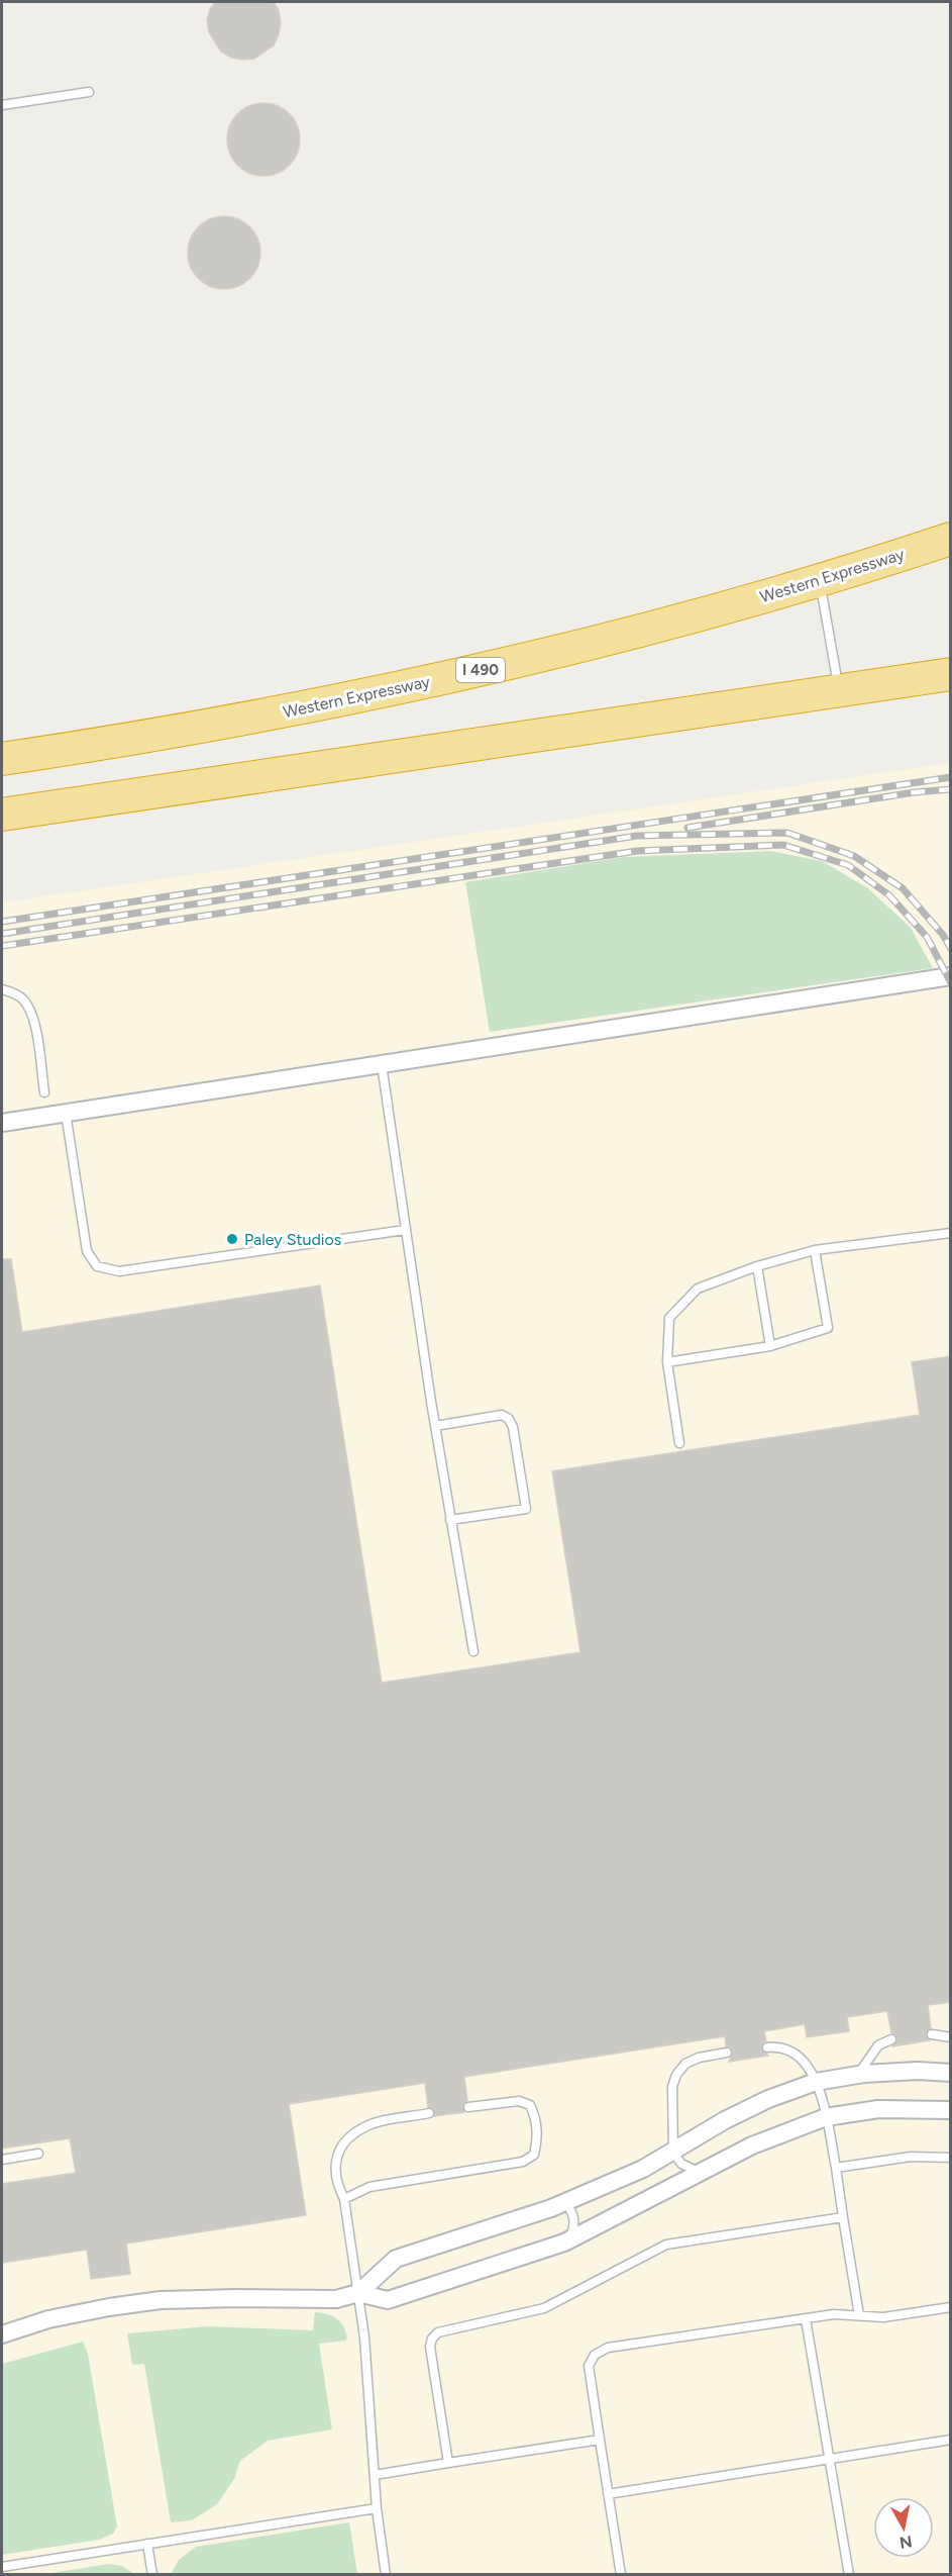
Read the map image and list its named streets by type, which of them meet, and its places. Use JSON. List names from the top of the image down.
{
  "streets": {
    "highway": ["Western Expressway", "I 490"]
  },
  "places": ["Paley Studios"],
  "north": "bottom"
}
